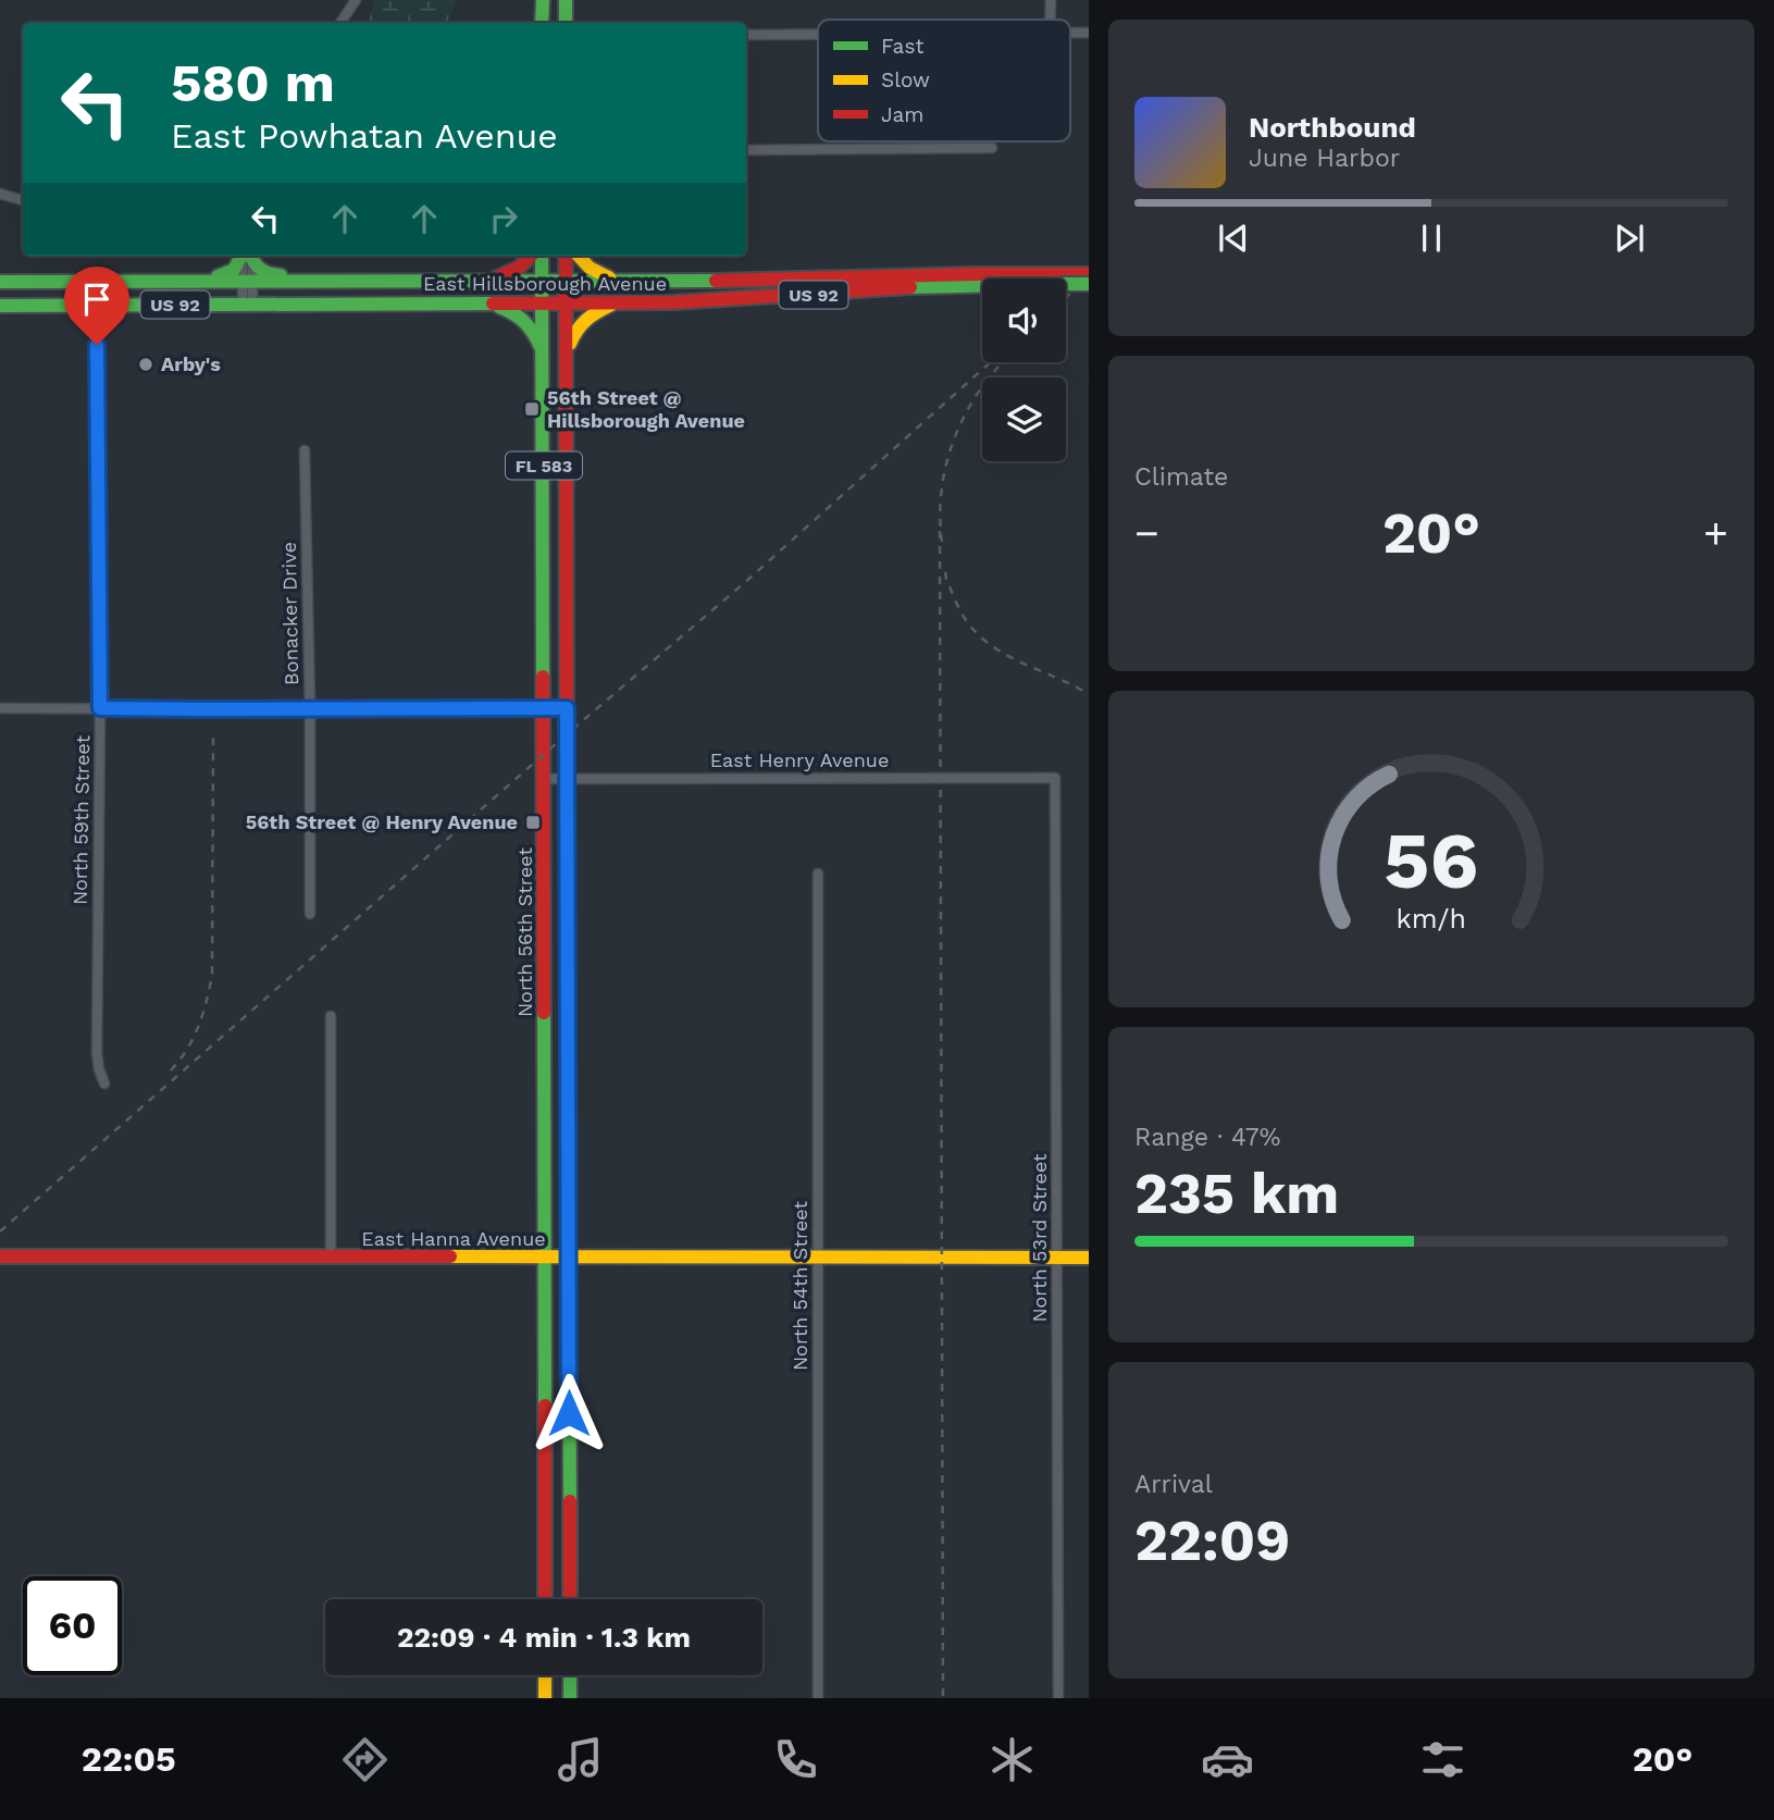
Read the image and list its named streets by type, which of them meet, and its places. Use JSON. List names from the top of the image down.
{
  "streets": {
    "main road": [
      "East Hillsborough Avenue",
      "US 92",
      "FL 583",
      "North 56th Street",
      "East Hanna Avenue"
    ],
    "street": [
      "Bonacker Drive",
      "East Henry Avenue",
      "North 59th Street",
      "North 53rd Street",
      "North 54th Street"
    ]
  },
  "crossings": [
    ["East Hillsborough Avenue", "FL 583"],
    ["East Hillsborough Avenue", "North 59th Street"],
    ["East Hillsborough Avenue", "North 56th Street"],
    ["FL 583", "East Henry Avenue"],
    ["FL 583", "East Hanna Avenue"],
    ["East Henry Avenue", "North 56th Street"],
    ["East Henry Avenue", "North 53rd Street"],
    ["North 56th Street", "East Hanna Avenue"],
    ["North 53rd Street", "East Hanna Avenue"],
    ["East Hanna Avenue", "North 54th Street"]
  ],
  "places": {
    "other": ["Arby's"],
    "transit": ["56th Street @ Hillsborough Avenue", "56th Street @ Henry Avenue"]
  },
  "legend": ["Fast", "Slow", "Jam"],
  "page": {
    "turn": ["580 m", "East Powhatan Avenue"],
    "song": ["Northbound", "June Harbor"],
    "tile": [
      "Climate",
      ["Range · 47%", "235 km"],
      ["Arrival", "22:09"]
    ],
    "heat": ["−", "20°", "+"],
    "limit": "60",
    "trip": "22:09 · 4 min · 1.3 km",
    "tabs": ["22:05", "20°"],
    "gauge": ["56", "km/h"]
  }
}
